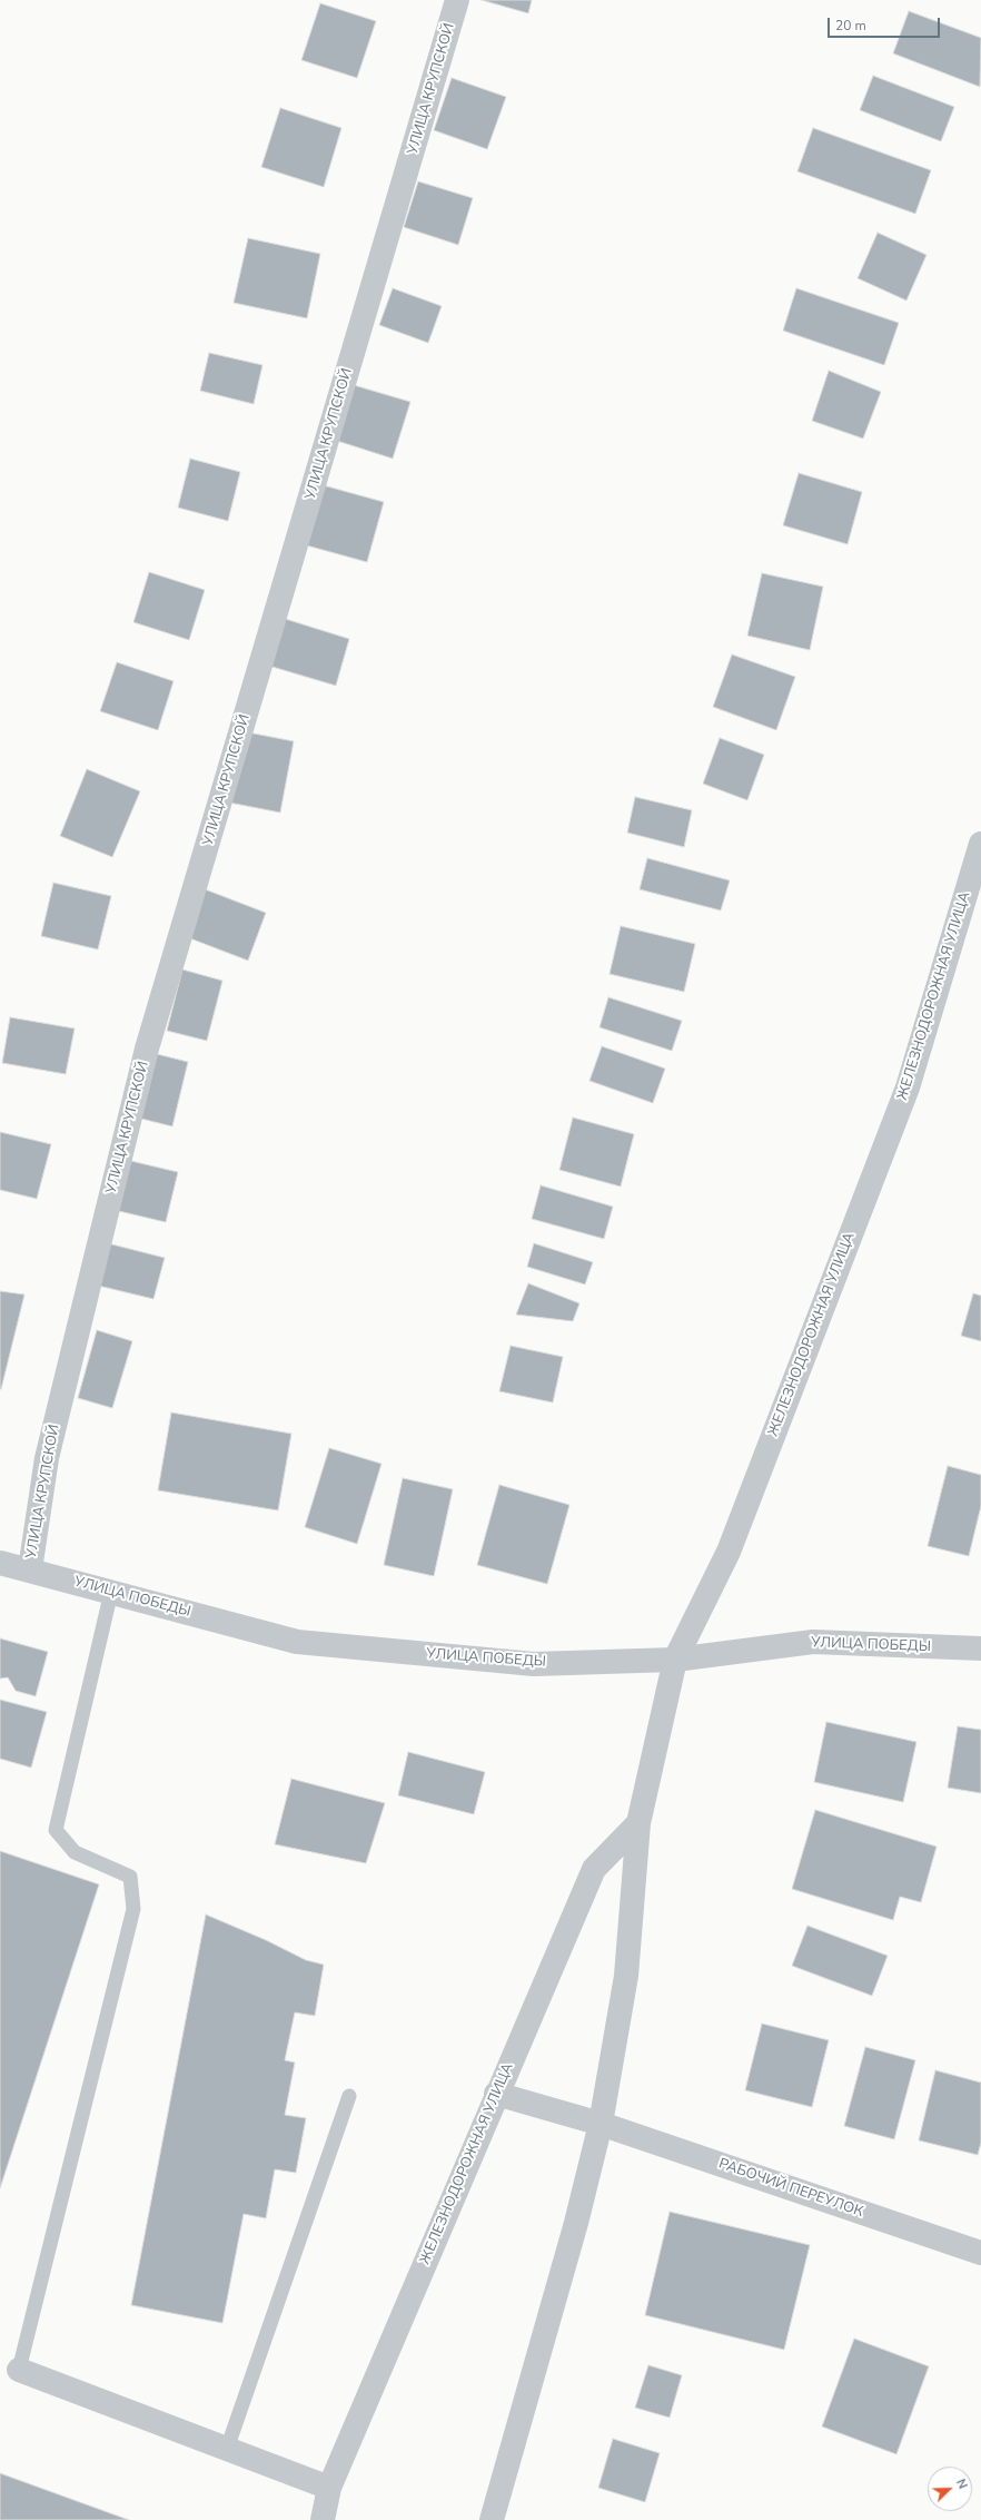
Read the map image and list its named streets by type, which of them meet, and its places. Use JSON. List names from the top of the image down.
{
  "streets": {
    "street": [
      "УЛИЦА КРУПСКОЙ",
      "ЖЕЛЕЗНОДОРОЖНАЯ УЛИЦА",
      "УЛИЦА ПОБЕДЫ",
      "РАБОЧИЙ ПЕРЕУЛОК"
    ]
  },
  "crossings": [
    ["УЛИЦА КРУПСКОЙ", "УЛИЦА ПОБЕДЫ"],
    ["ЖЕЛЕЗНОДОРОЖНАЯ УЛИЦА", "УЛИЦА ПОБЕДЫ"],
    ["ЖЕЛЕЗНОДОРОЖНАЯ УЛИЦА", "РАБОЧИЙ ПЕРЕУЛОК"]
  ],
  "scale_bar": "20 m",
  "north": "top right"
}
